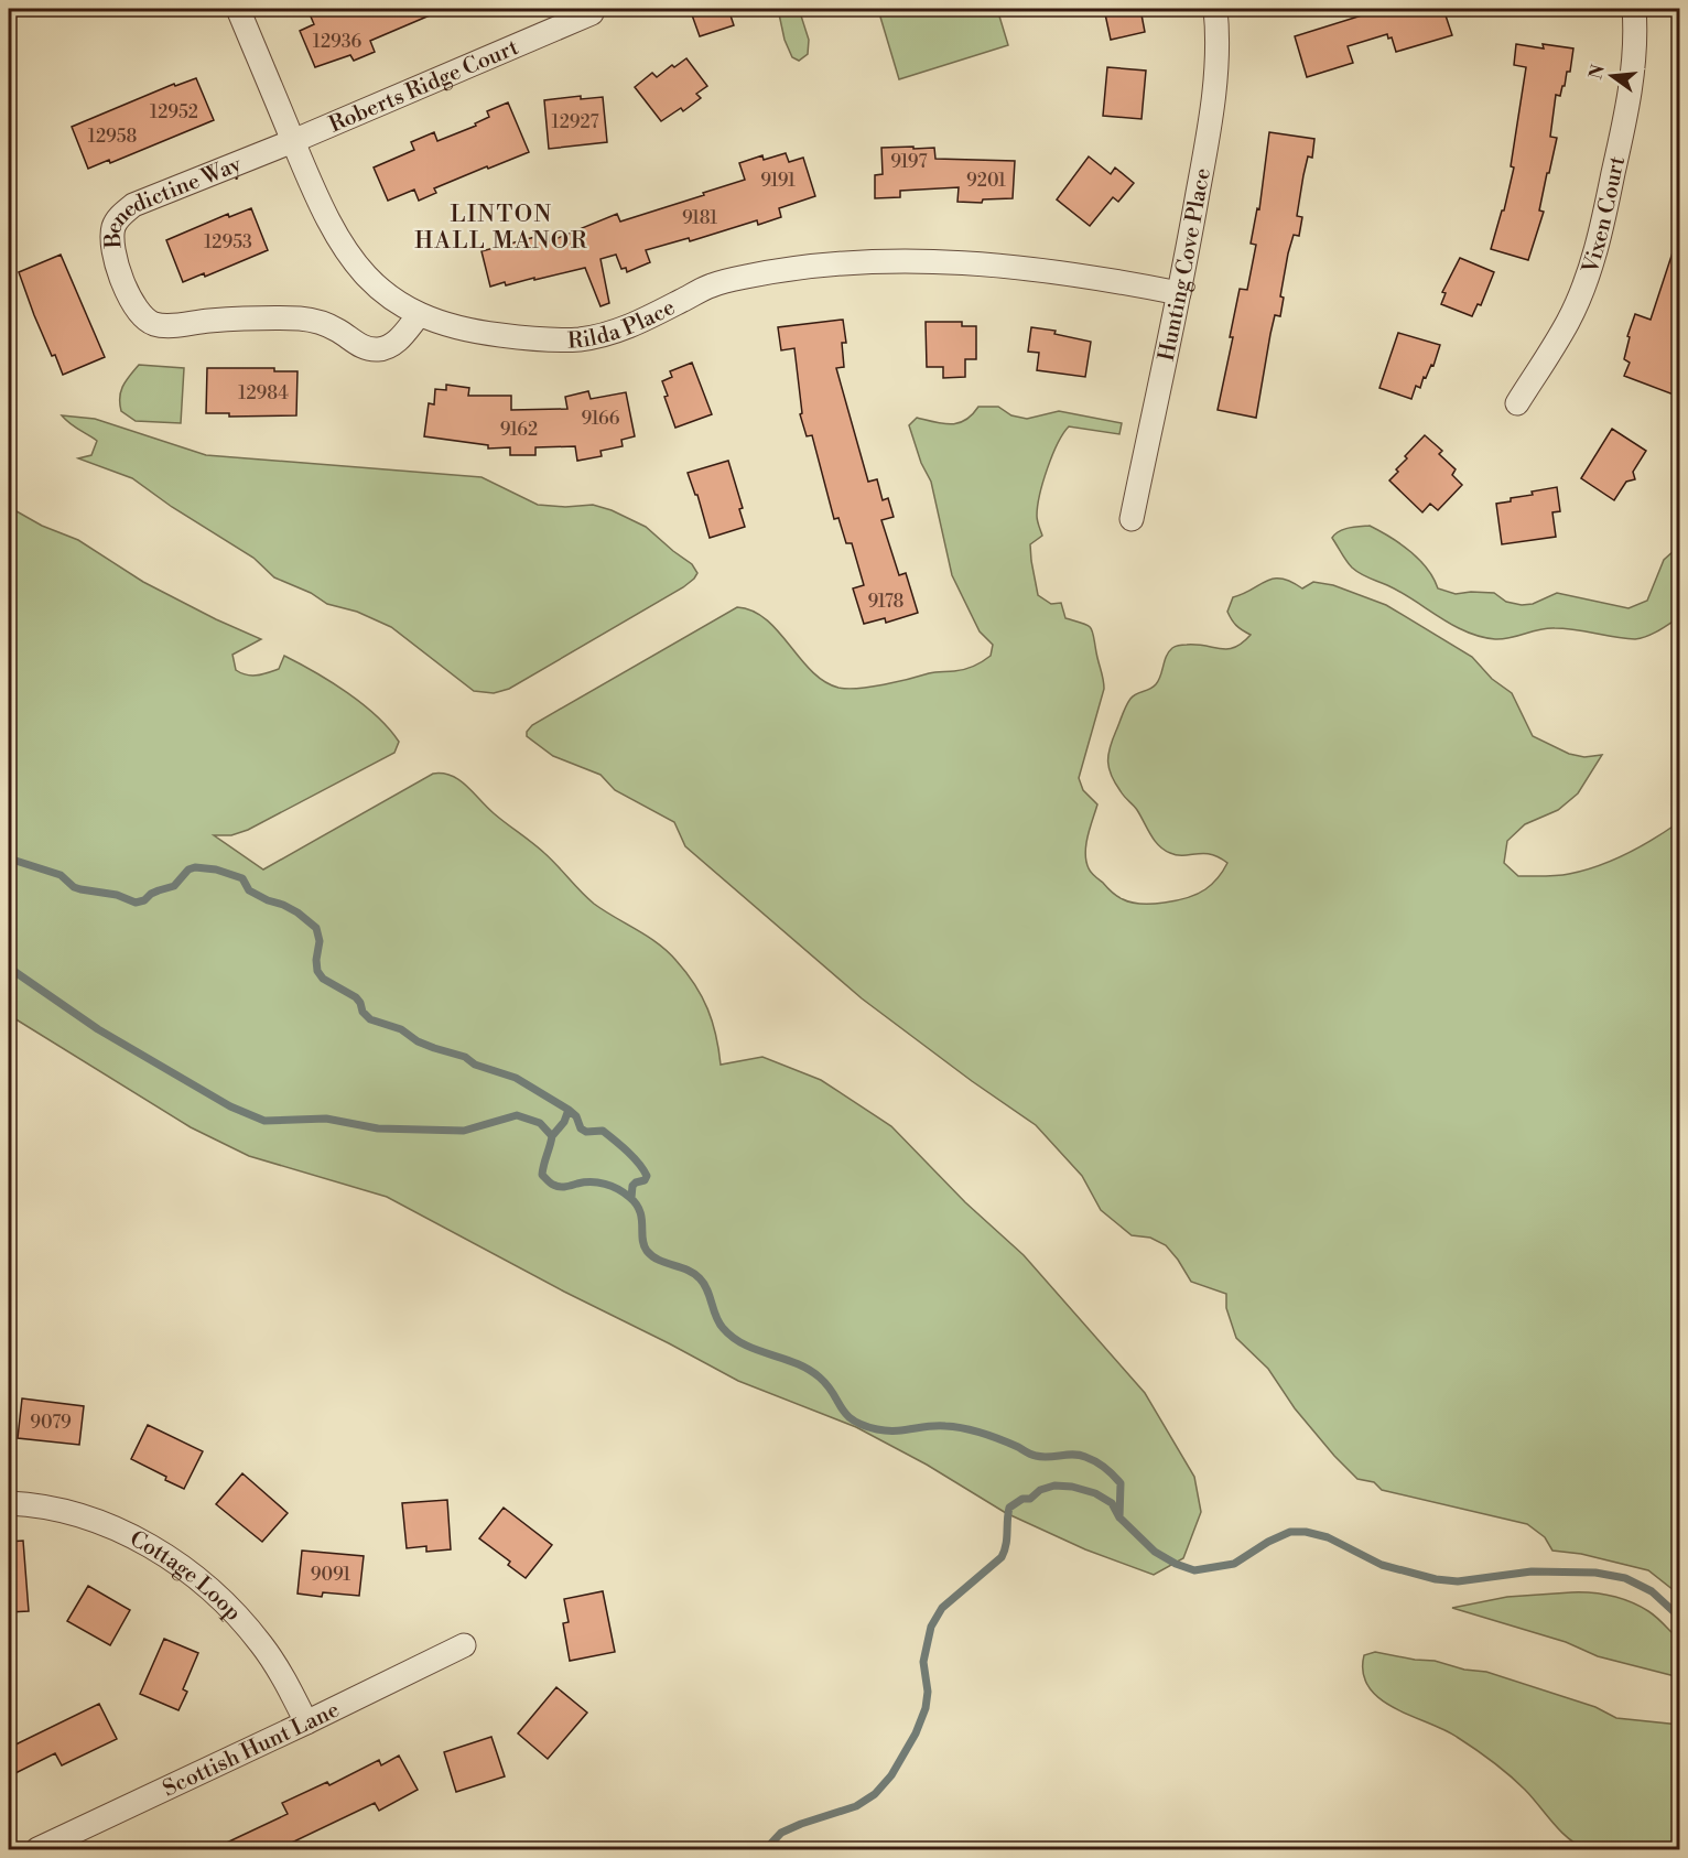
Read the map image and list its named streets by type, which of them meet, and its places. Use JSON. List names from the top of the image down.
{
  "streets": {
    "street": [
      "Roberts Ridge Court",
      "Benedictine Way",
      "Vixen Court",
      "Hunting Cove Place",
      "Rilda Place",
      "Cottage Loop",
      "Scottish Hunt Lane"
    ]
  },
  "crossings": [
    ["Roberts Ridge Court", "Benedictine Way"],
    ["Roberts Ridge Court", "Rilda Place"],
    ["Benedictine Way", "Rilda Place"],
    ["Hunting Cove Place", "Rilda Place"],
    ["Cottage Loop", "Scottish Hunt Lane"]
  ],
  "districts": ["LINTON HALL MANOR"],
  "house_numbers": [
    "12936",
    "12952",
    "12927",
    "12958",
    "9197",
    "9191",
    "9201",
    "9181",
    "12953",
    "12984",
    "9166",
    "9162",
    "9178",
    "9079",
    "9091"
  ],
  "north": "left"
}
